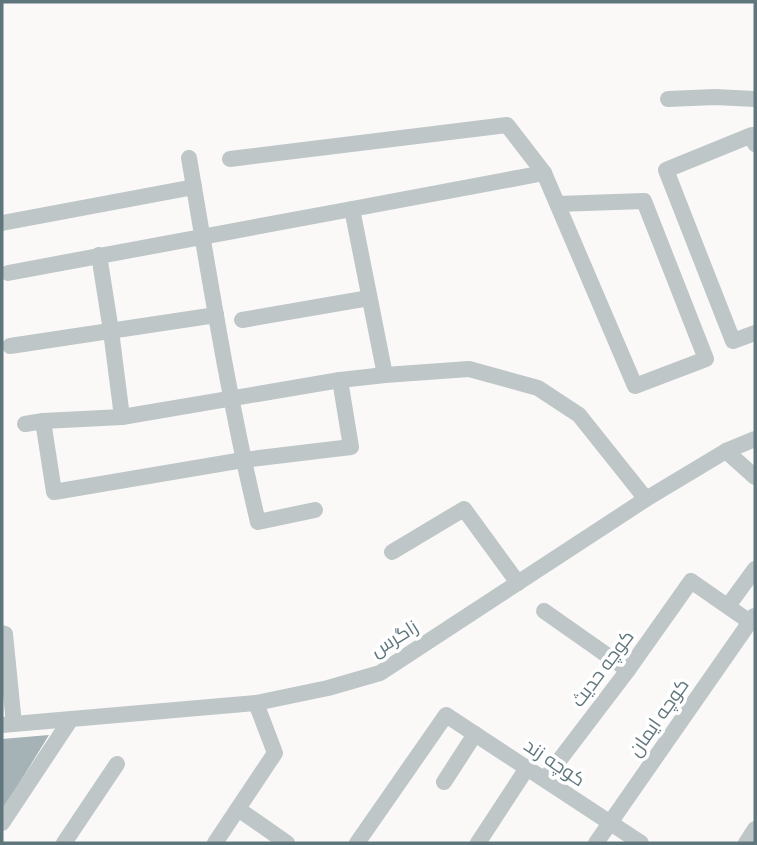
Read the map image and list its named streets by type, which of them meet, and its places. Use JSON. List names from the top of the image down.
{
  "streets": {
    "street": [
      "زاگرس",
      "کوچه حدیث",
      "کوچه ایمان",
      "کوچه زند"
    ]
  },
  "crossings": [
    ["کوچه حدیث", "کوچه زند"],
    ["کوچه ایمان", "کوچه زند"]
  ]
}
